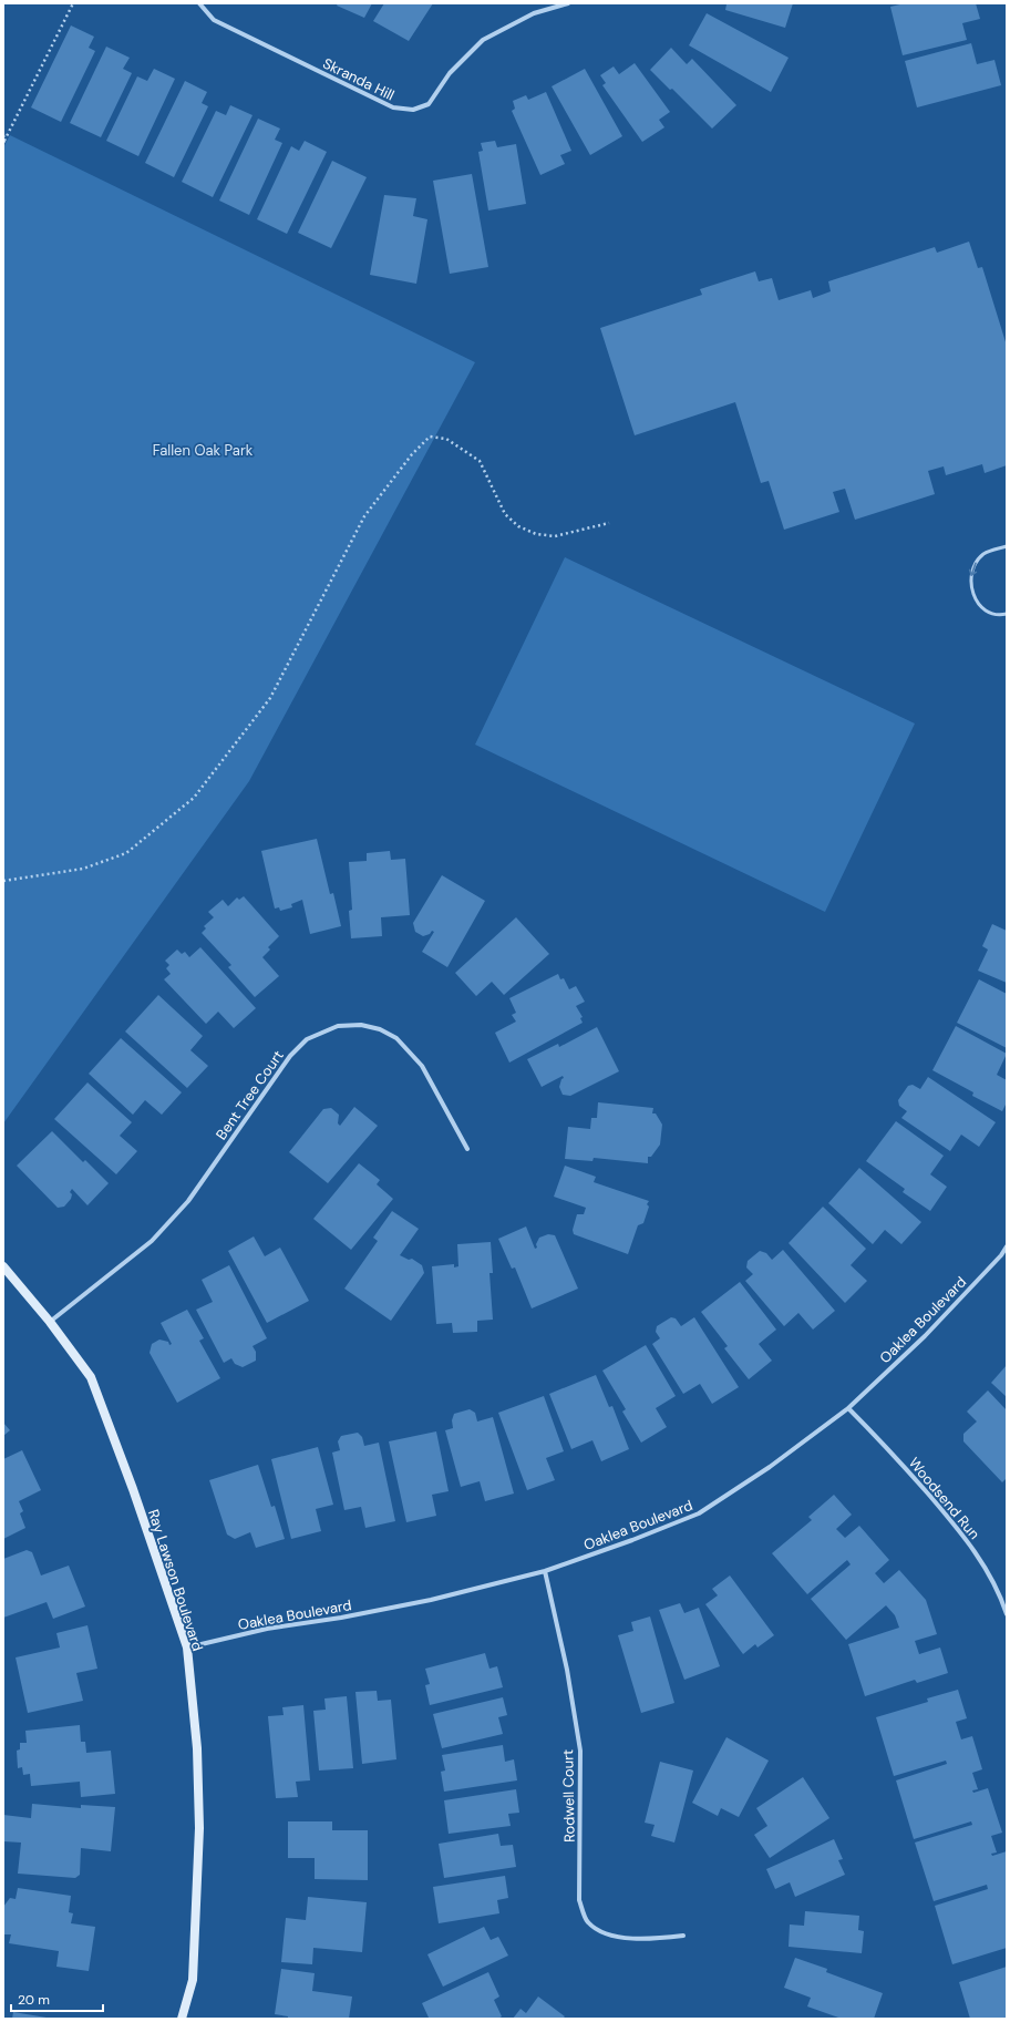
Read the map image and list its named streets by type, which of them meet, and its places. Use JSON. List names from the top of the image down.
{
  "streets": {
    "street": [
      "Skranda Hill",
      "Bent Tree Court",
      "Oaklea Boulevard",
      "Woodsend Run",
      "Ray Lawson Boulevard",
      "Rodwell Court"
    ]
  },
  "crossings": [
    ["Bent Tree Court", "Ray Lawson Boulevard"],
    ["Oaklea Boulevard", "Woodsend Run"],
    ["Oaklea Boulevard", "Ray Lawson Boulevard"],
    ["Oaklea Boulevard", "Rodwell Court"]
  ],
  "parks": ["Fallen Oak Park"],
  "scale_bar": "20 m"
}
